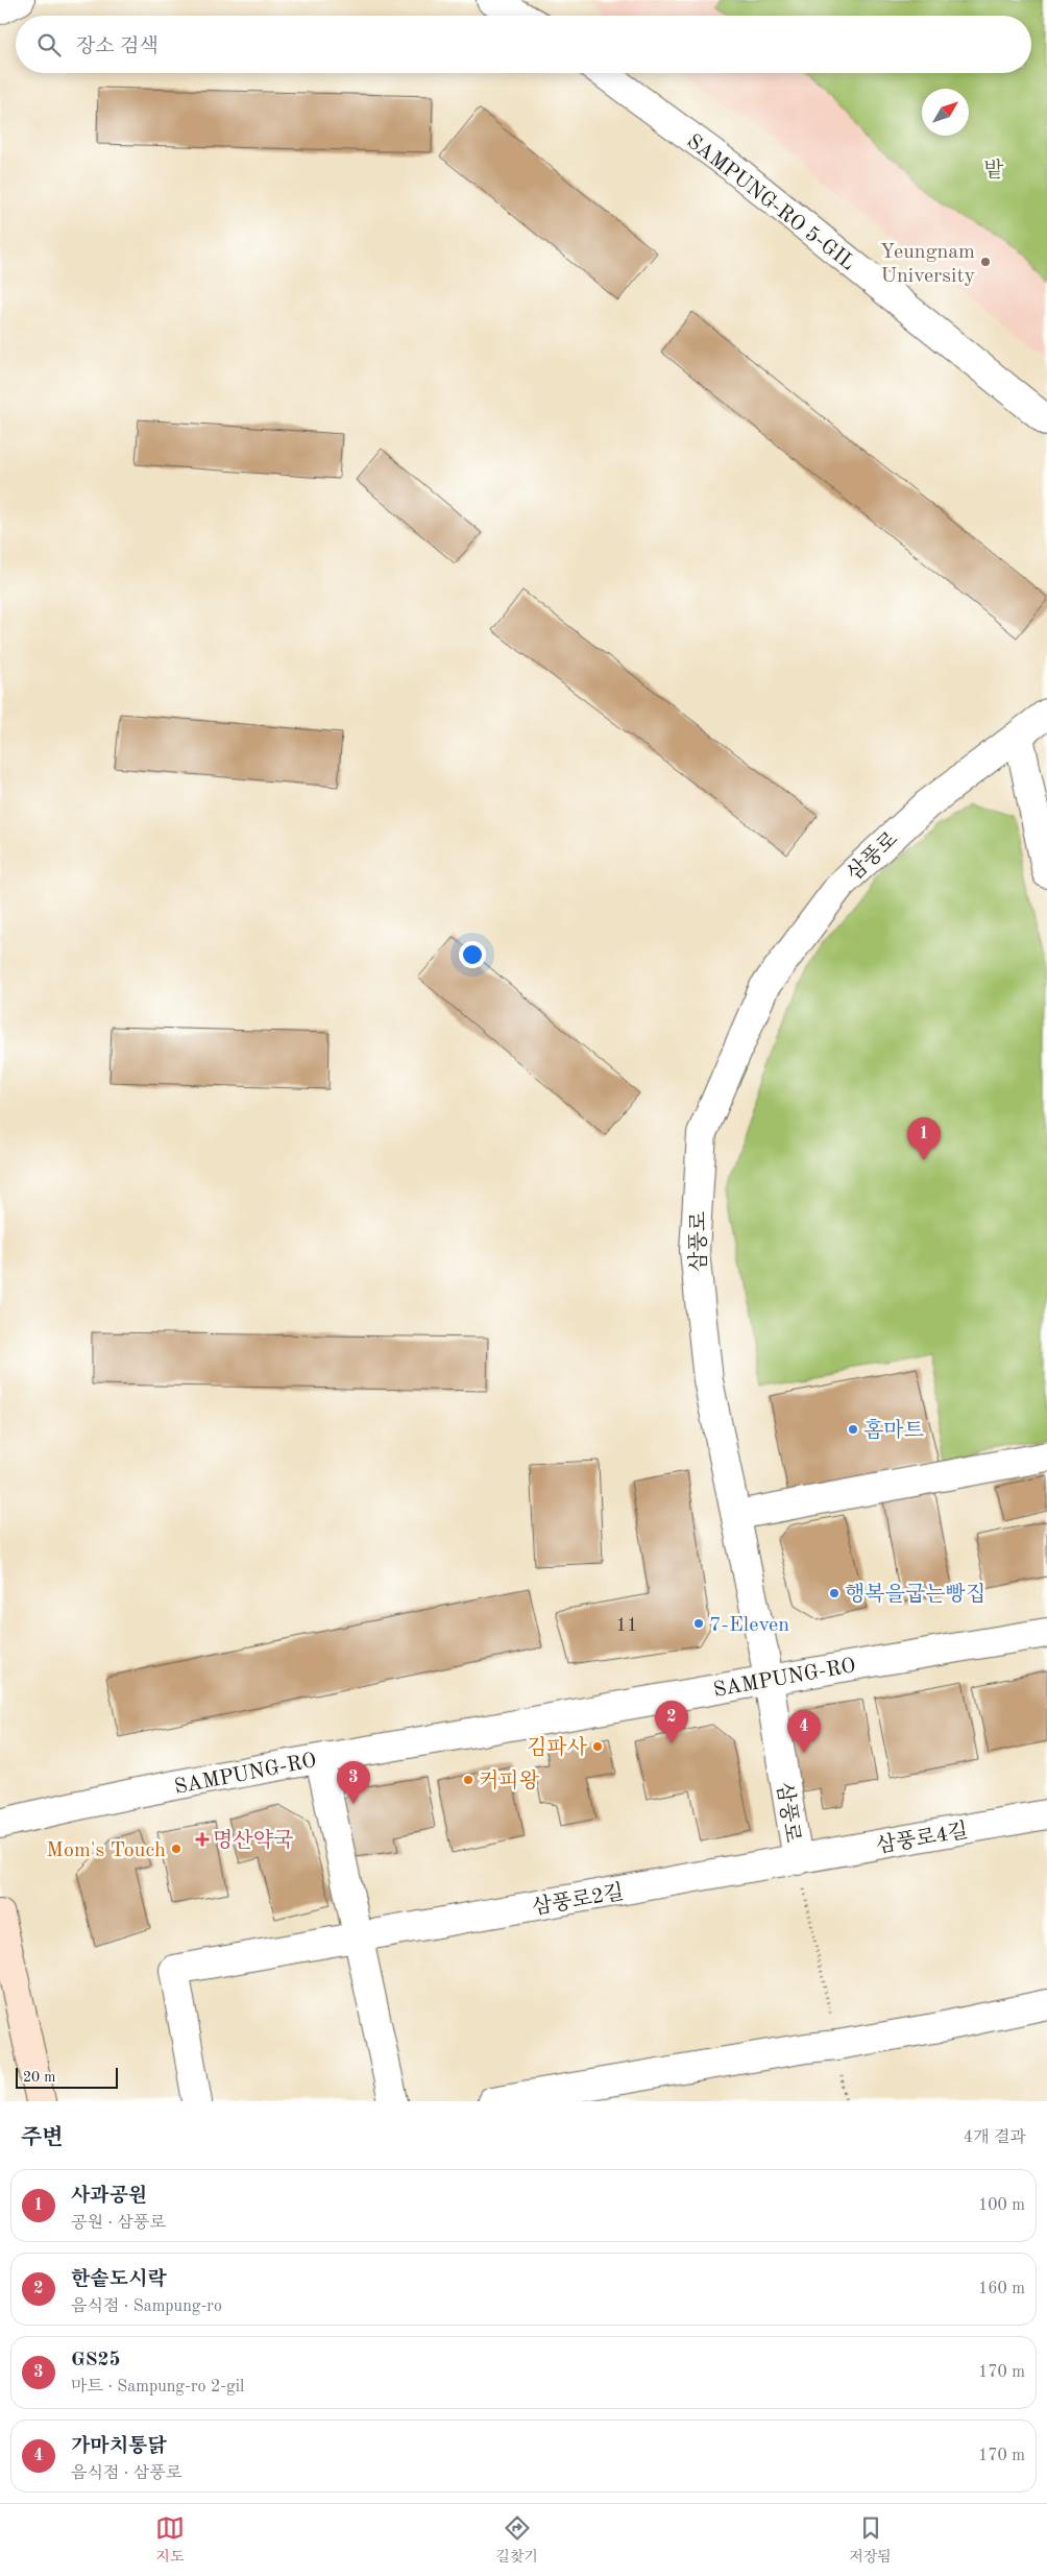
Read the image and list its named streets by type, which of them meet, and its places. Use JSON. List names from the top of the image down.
{
  "streets": {
    "street": [
      "SAMPUNG-RO 5-GIL",
      "삼풍로",
      "SAMPUNG-RO",
      "삼풍로4길",
      "삼풍로2길"
    ]
  },
  "crossings": [
    ["삼풍로", "SAMPUNG-RO"],
    ["삼풍로", "삼풍로4길"],
    ["삼풍로", "삼풍로2길"],
    ["삼풍로4길", "삼풍로2길"]
  ],
  "parks": ["밭"],
  "places": {
    "other": [
      "Yeungnam University",
      "홈마트",
      "행복을굽는빵집",
      "7-Eleven",
      "김파사",
      "커피왕",
      "Mom's Touch"
    ],
    "health": ["명산약국"]
  },
  "house_numbers": ["11"],
  "scale_bar": "20 m",
  "north": "top right",
  "page": {
    "search": "장소 검색",
    "pins": [
      "1",
      "2",
      "4",
      "3"
    ],
    "scale": "20 m",
    "heading": ["주변", "4개 결과"],
    "list": [
      {
        "mark": "1",
        "name": "사과공원",
        "note": "공원 · 삼풍로",
        "value": "100 m"
      },
      {
        "mark": "2",
        "name": "한솥도시락",
        "note": "음식점 · Sampung-ro",
        "value": "160 m"
      },
      {
        "mark": "3",
        "name": "GS25",
        "note": "마트 · Sampung-ro 2-gil",
        "value": "170 m"
      },
      {
        "mark": "4",
        "name": "가마치통닭",
        "note": "음식점 · 삼풍로",
        "value": "170 m"
      }
    ],
    "nav": ["지도", "길찾기", "저장됨"]
  }
}
